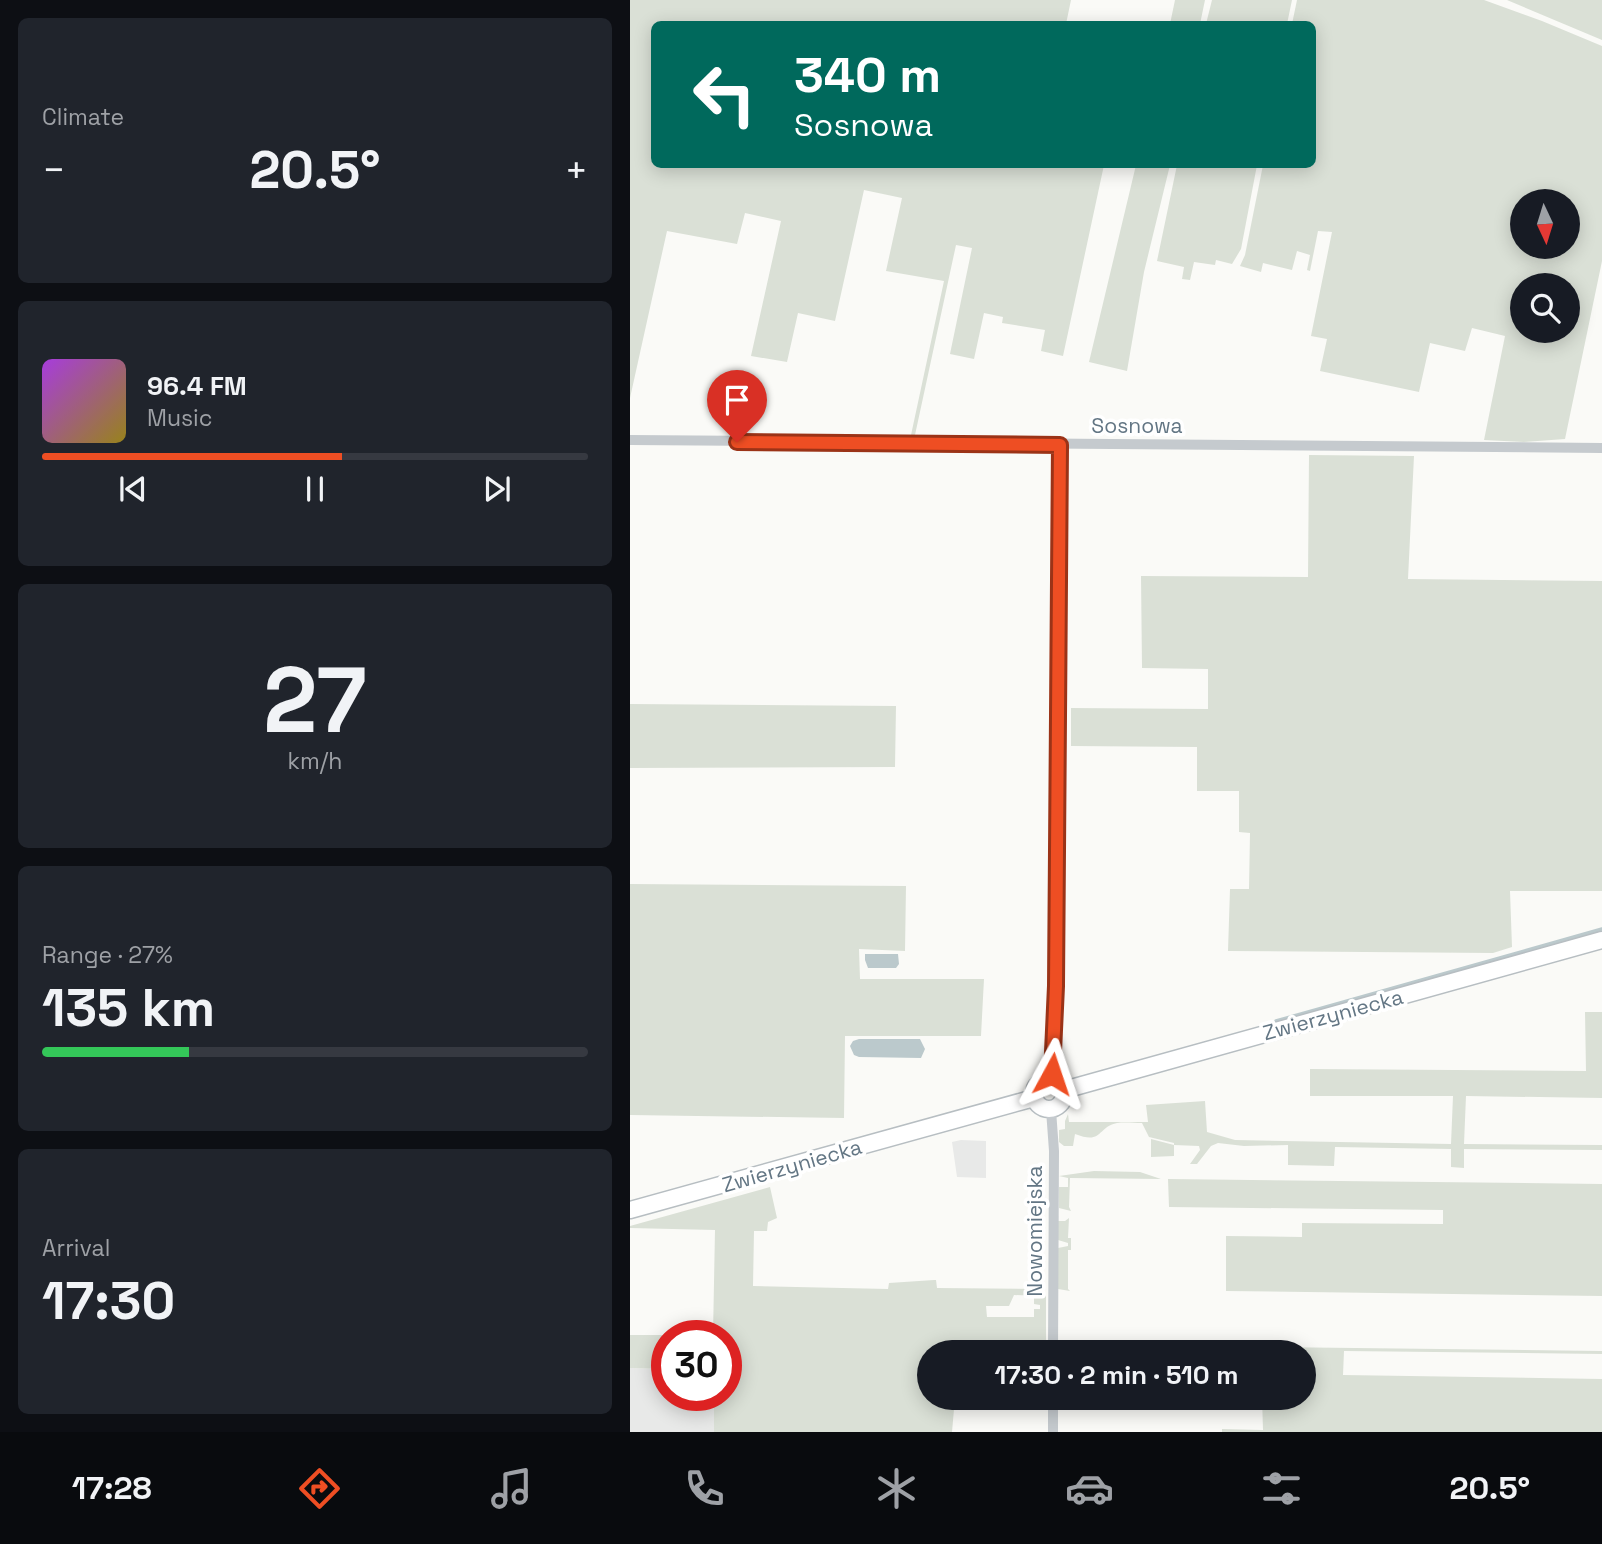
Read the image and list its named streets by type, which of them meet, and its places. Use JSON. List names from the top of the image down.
{
  "streets": {
    "street": ["Sosnowa", "Zwierzyniecka", "Nowomiejska"]
  },
  "crossings": [
    ["Zwierzyniecka", "Nowomiejska"]
  ],
  "north": "bottom",
  "page": {
    "tile": [
      "Climate",
      ["27", "km/h"],
      ["Range · 27%", "135 km"],
      ["Arrival", "17:30"]
    ],
    "turn": ["340 m", "Sosnowa"],
    "heat": ["−", "20.5°", "+"],
    "song": ["96.4 FM", "Music"],
    "limit": "30",
    "trip": "17:30 · 2 min · 510 m",
    "tabs": ["17:28", "20.5°"]
  }
}
